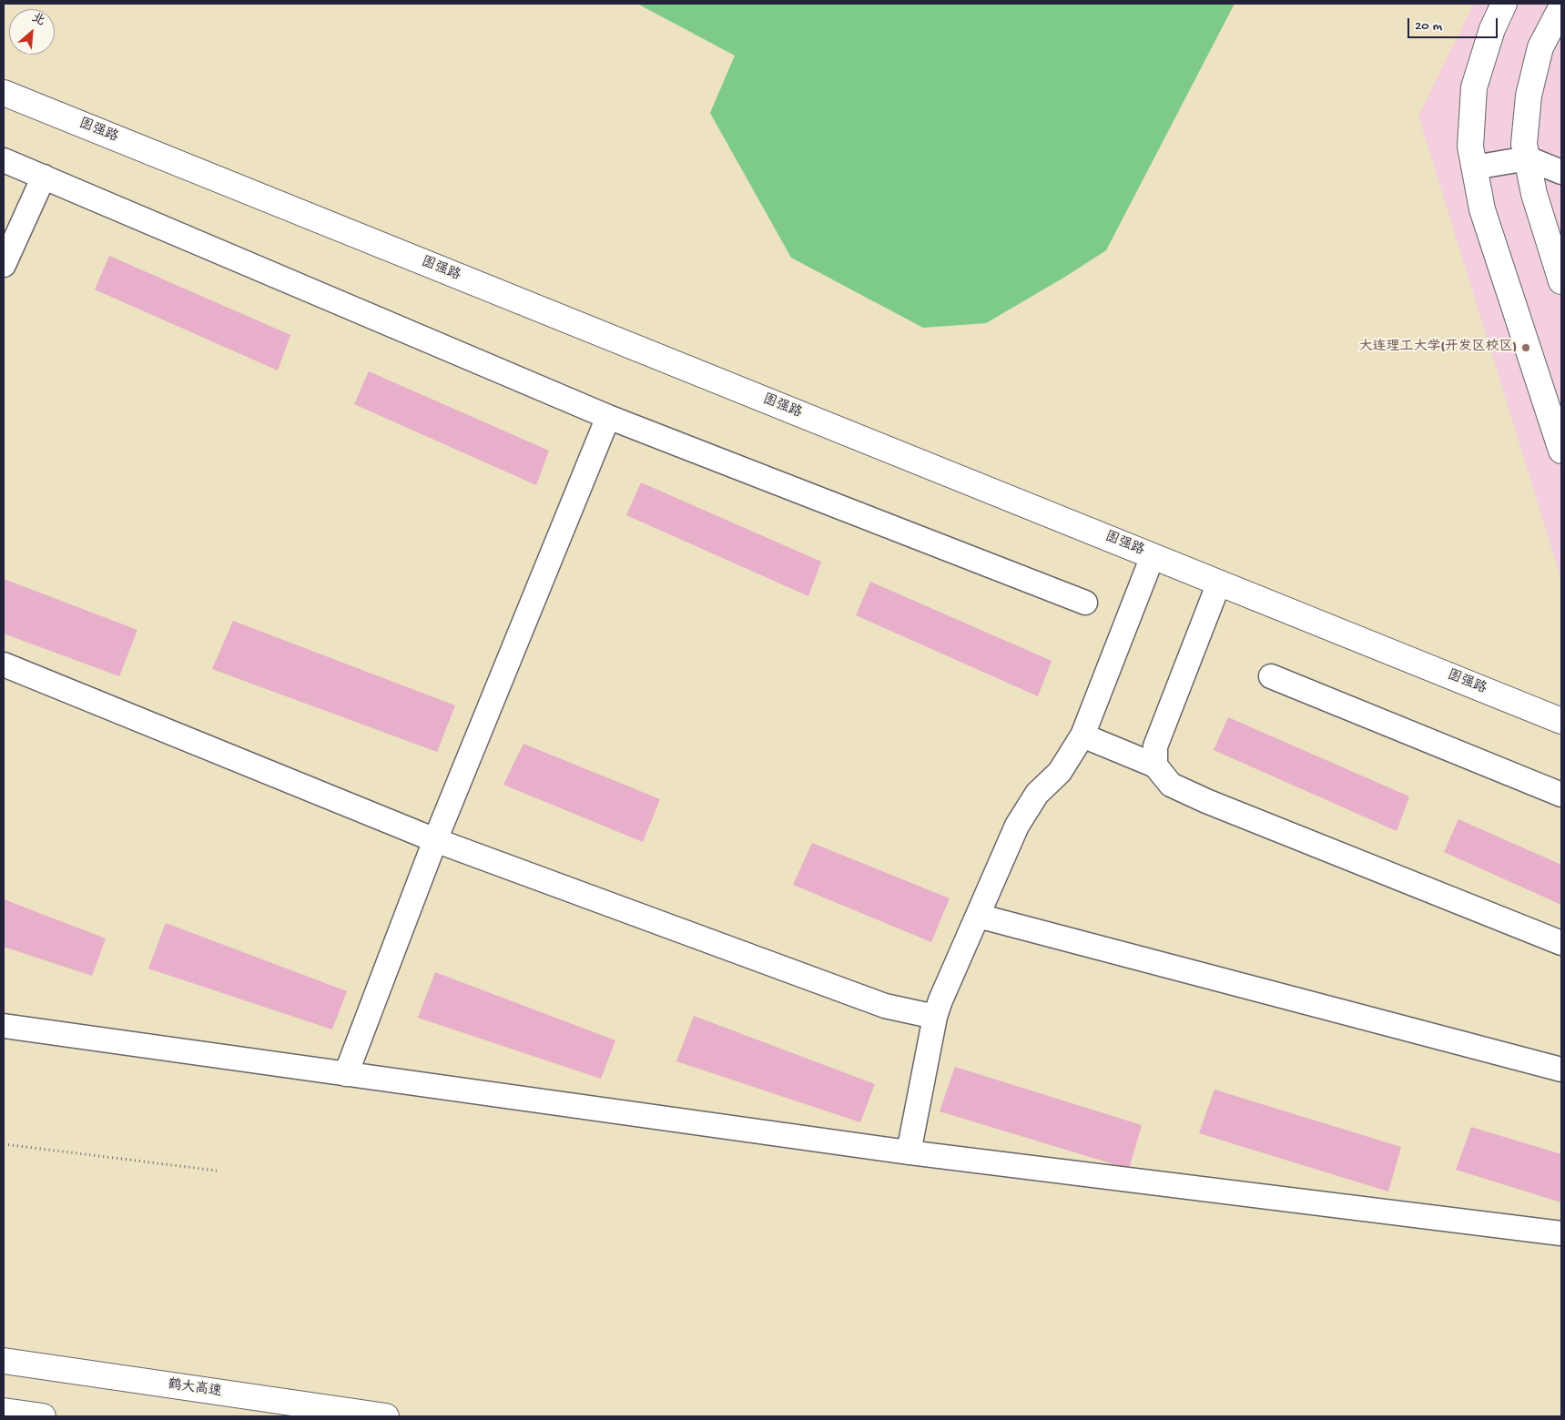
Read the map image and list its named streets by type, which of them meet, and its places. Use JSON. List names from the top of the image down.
{
  "streets": {
    "main road": ["图强路", "鹤大高速"]
  },
  "places": ["大连理工大学(开发区校区)"],
  "scale_bar": "20 m",
  "north": "top right"
}
